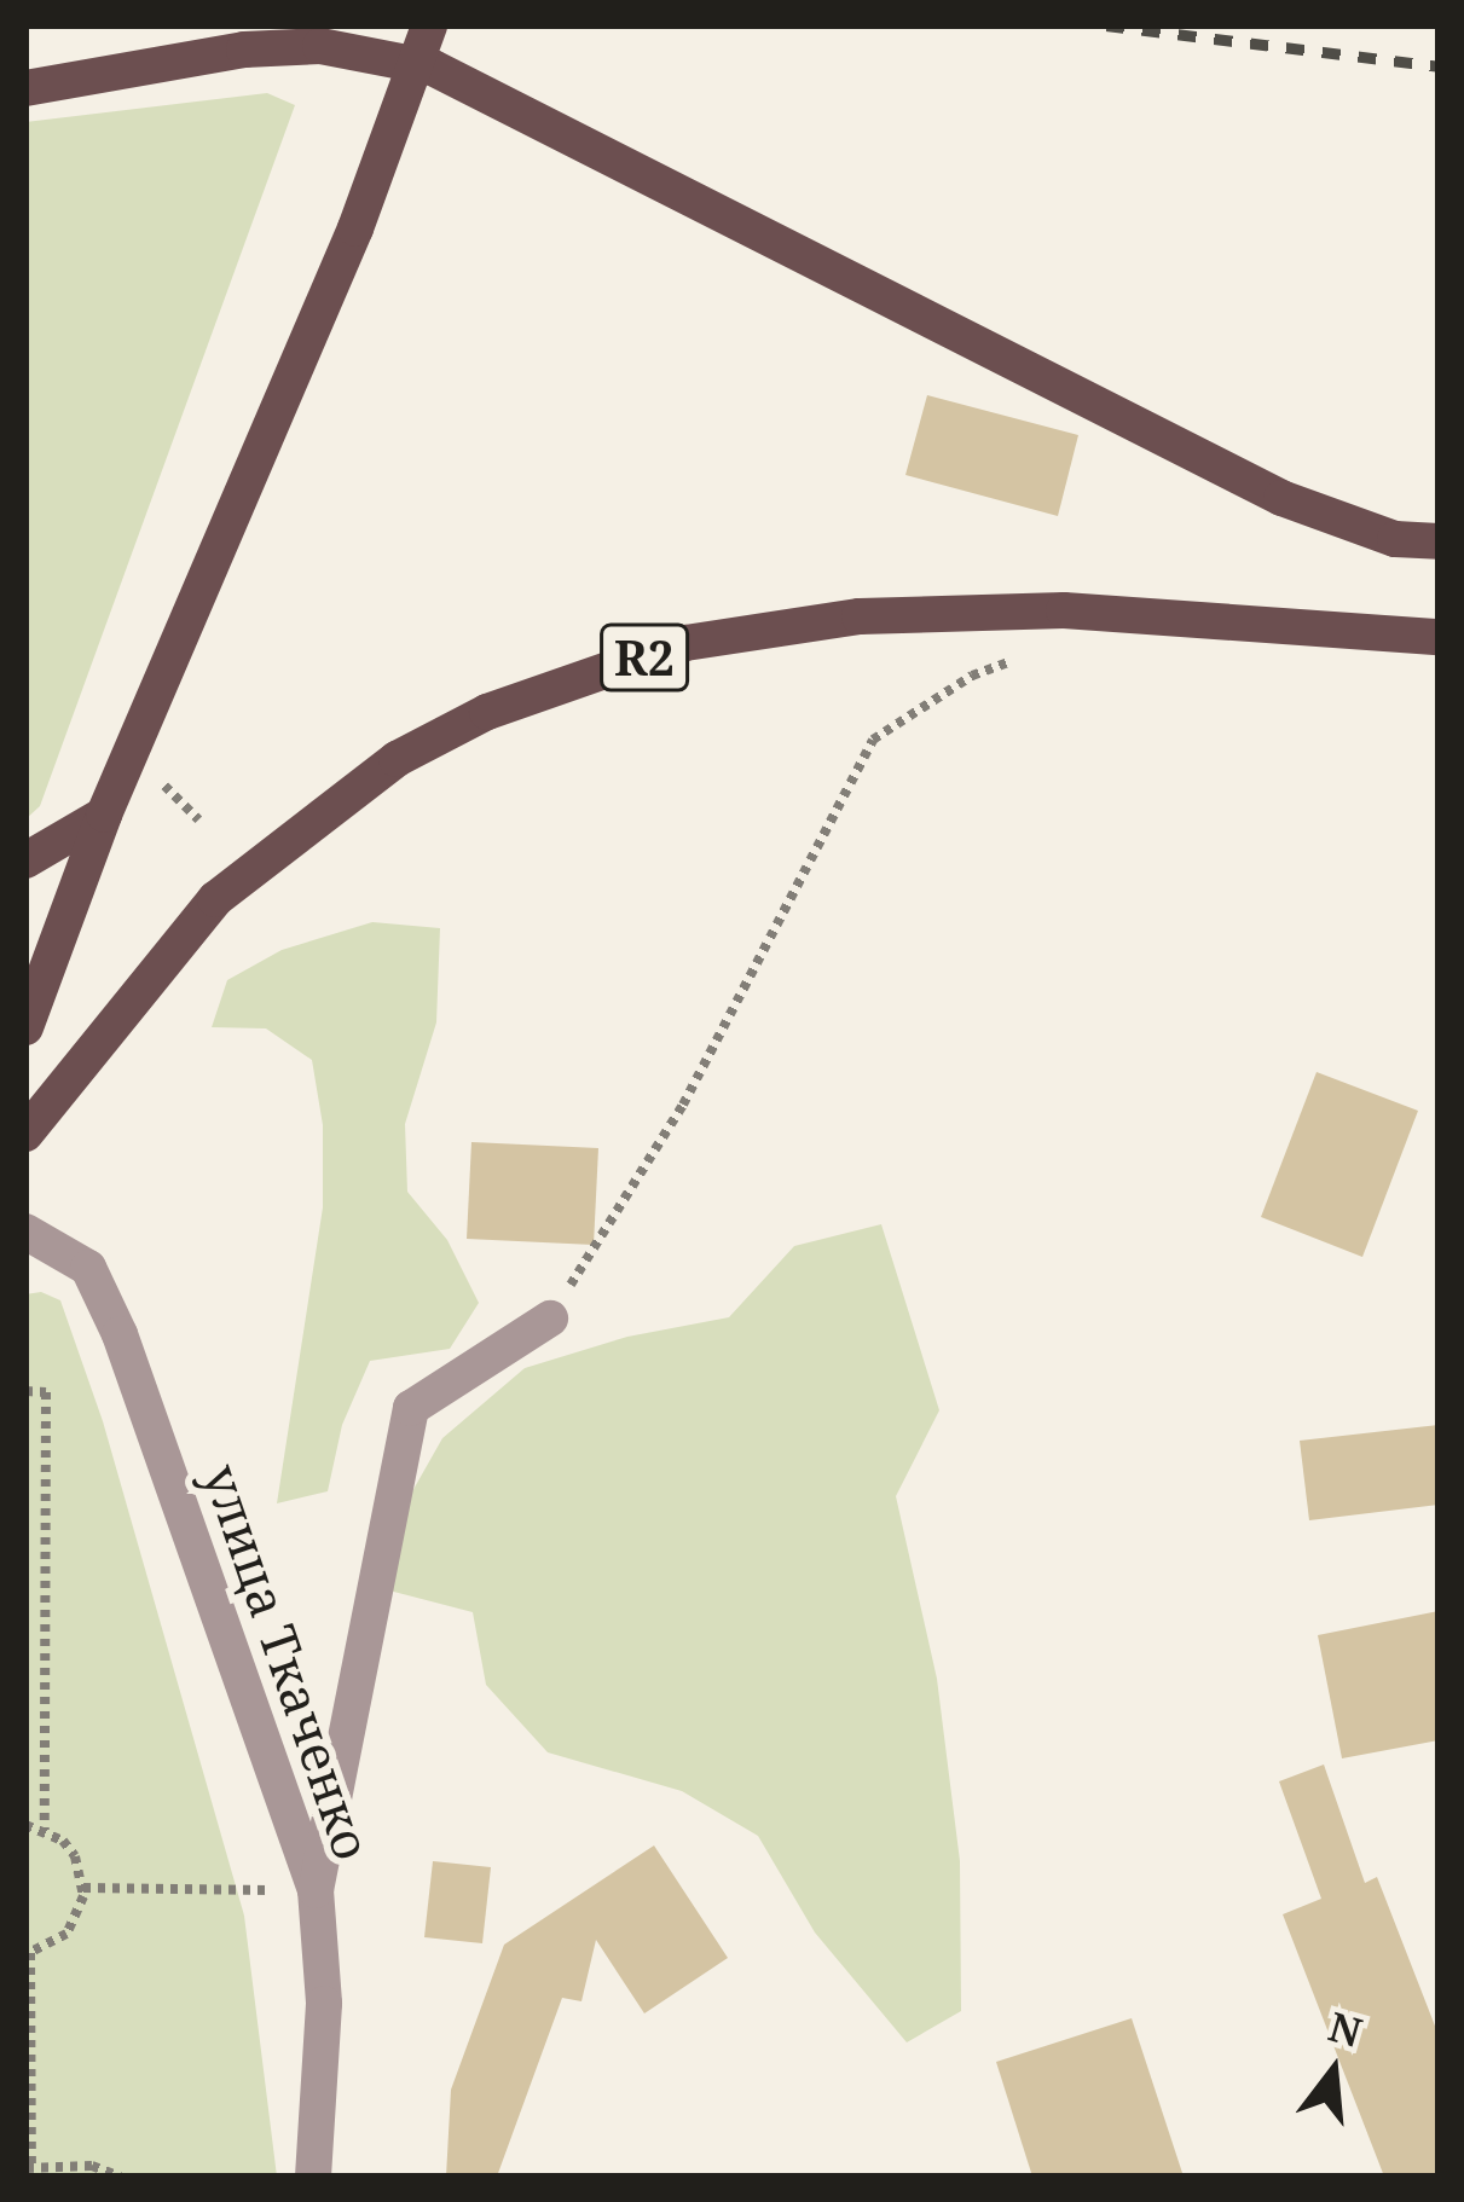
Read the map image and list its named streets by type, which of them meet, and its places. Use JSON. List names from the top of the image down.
{
  "streets": {
    "main road": ["R2"],
    "street": ["улица Ткаченко"]
  },
  "north": "top"
}
